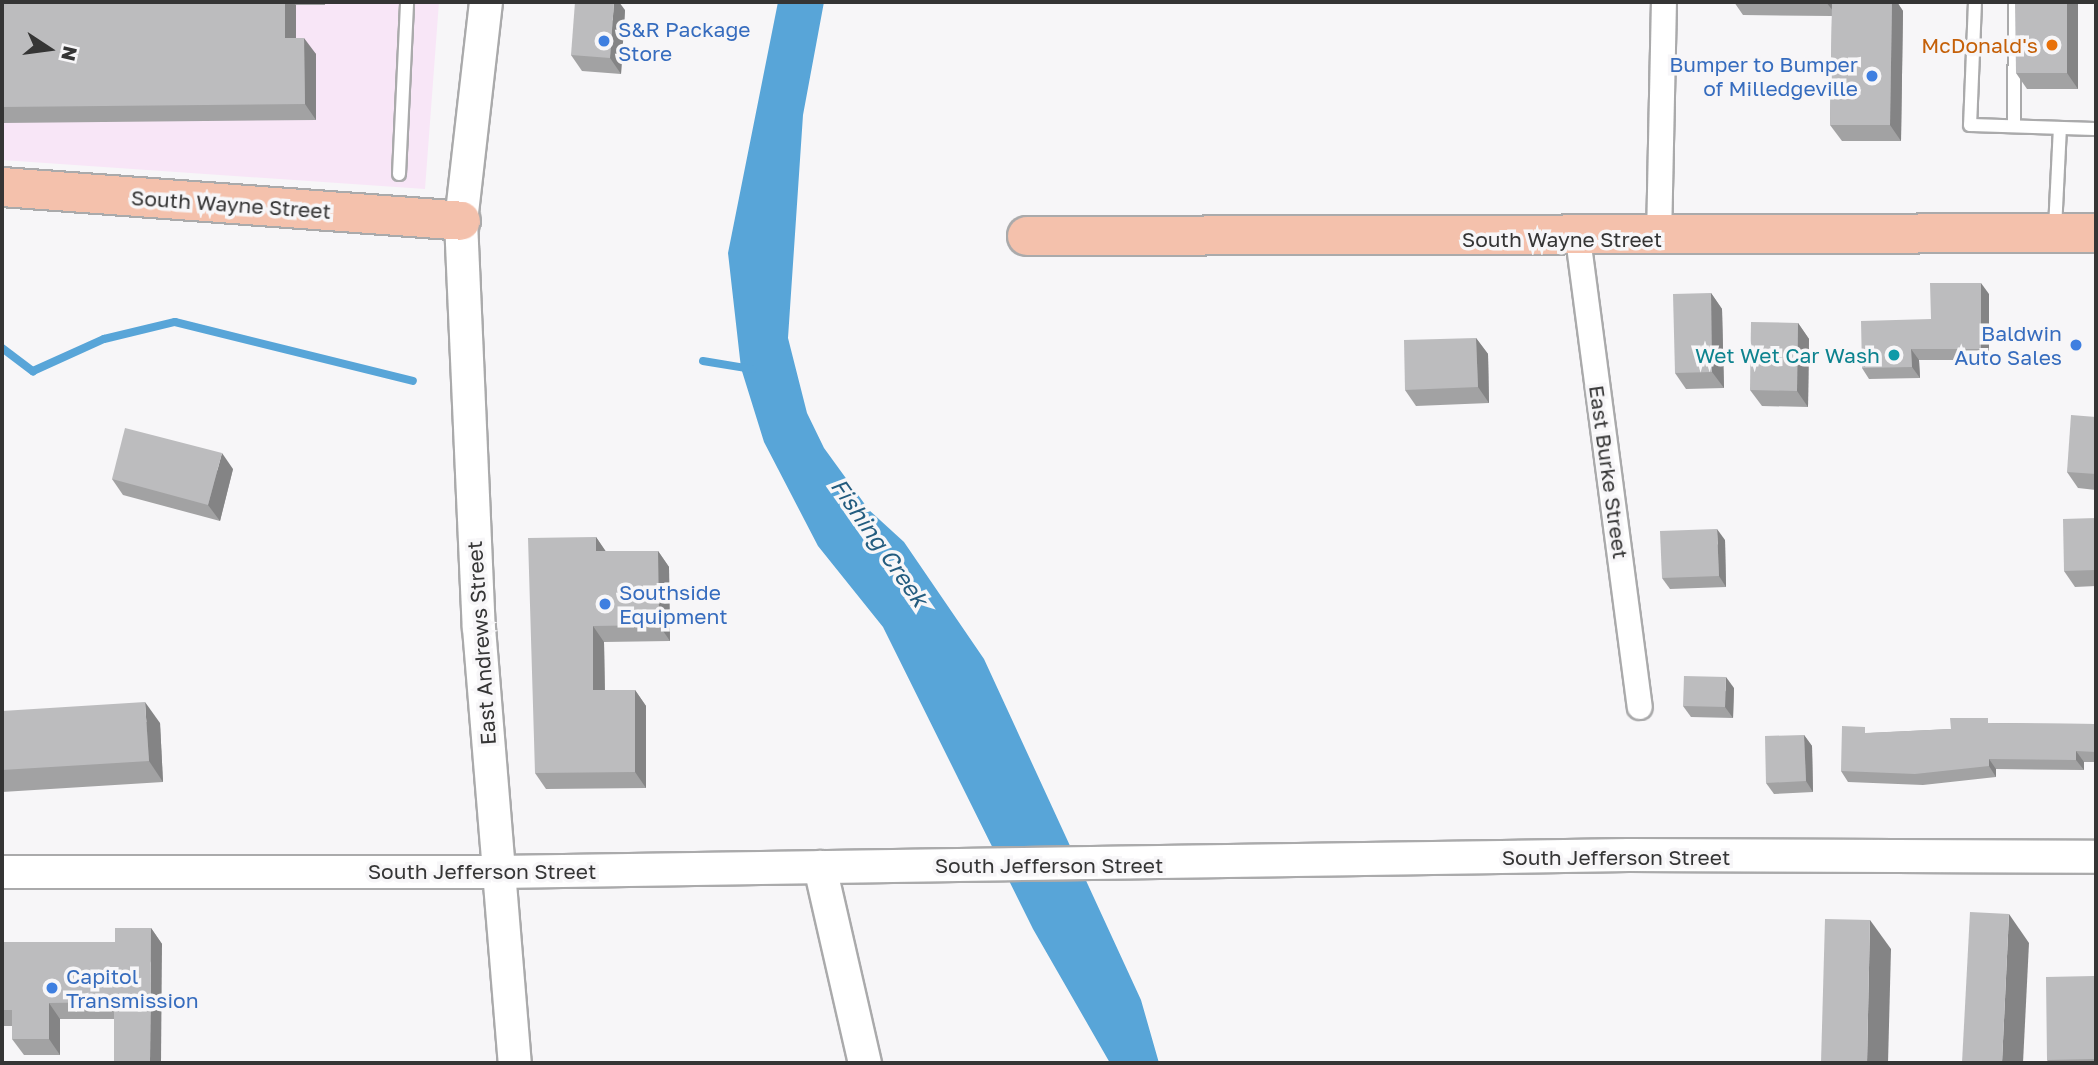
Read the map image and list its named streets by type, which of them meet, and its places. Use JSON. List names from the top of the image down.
{
  "streets": {
    "main road": ["South Wayne Street"],
    "street": ["East Burke Street", "East Andrews Street", "South Jefferson Street"]
  },
  "crossings": [
    ["South Wayne Street", "East Burke Street"],
    ["South Wayne Street", "East Andrews Street"],
    ["East Andrews Street", "South Jefferson Street"]
  ],
  "water": ["Fishing Creek"],
  "places": [
    "S&R Package Store",
    "McDonald's",
    "Bumper to Bumper of Milledgeville",
    "Baldwin Auto Sales",
    "Wet Wet Car Wash",
    "Southside Equipment",
    "Capitol Transmission"
  ],
  "north": "right"
}
